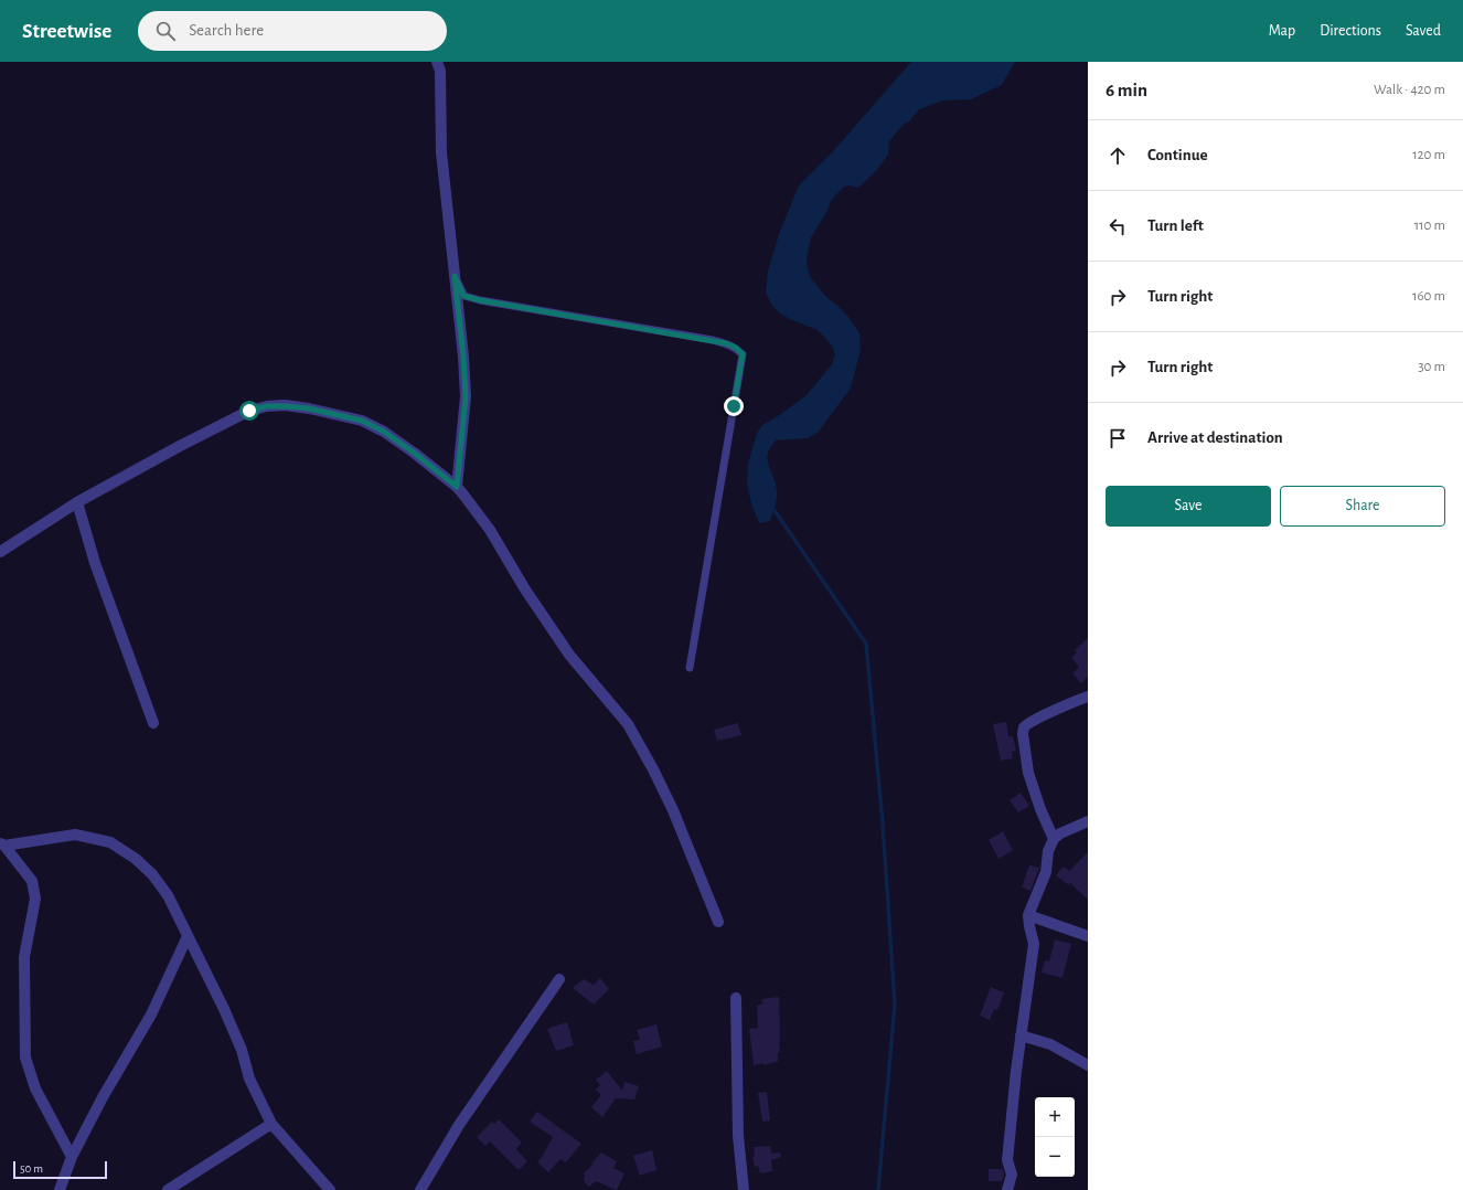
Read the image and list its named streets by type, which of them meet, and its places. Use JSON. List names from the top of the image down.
{
  "scale_bar": "50 m",
  "page": {
    "header": "Streetwise",
    "search": "Search here",
    "nav": ["Map", "Directions", "Saved"],
    "heading": ["6 min", "Walk · 420 m"],
    "list": [
      ["Continue", "120 m"],
      ["Turn left", "110 m"],
      ["Turn right", "160 m"],
      ["Turn right", "30 m"],
      "Arrive at destination"
    ],
    "buttons": ["Save", "Share"],
    "map_buttons": ["+", "−"],
    "scale": "50 m"
  }
}
